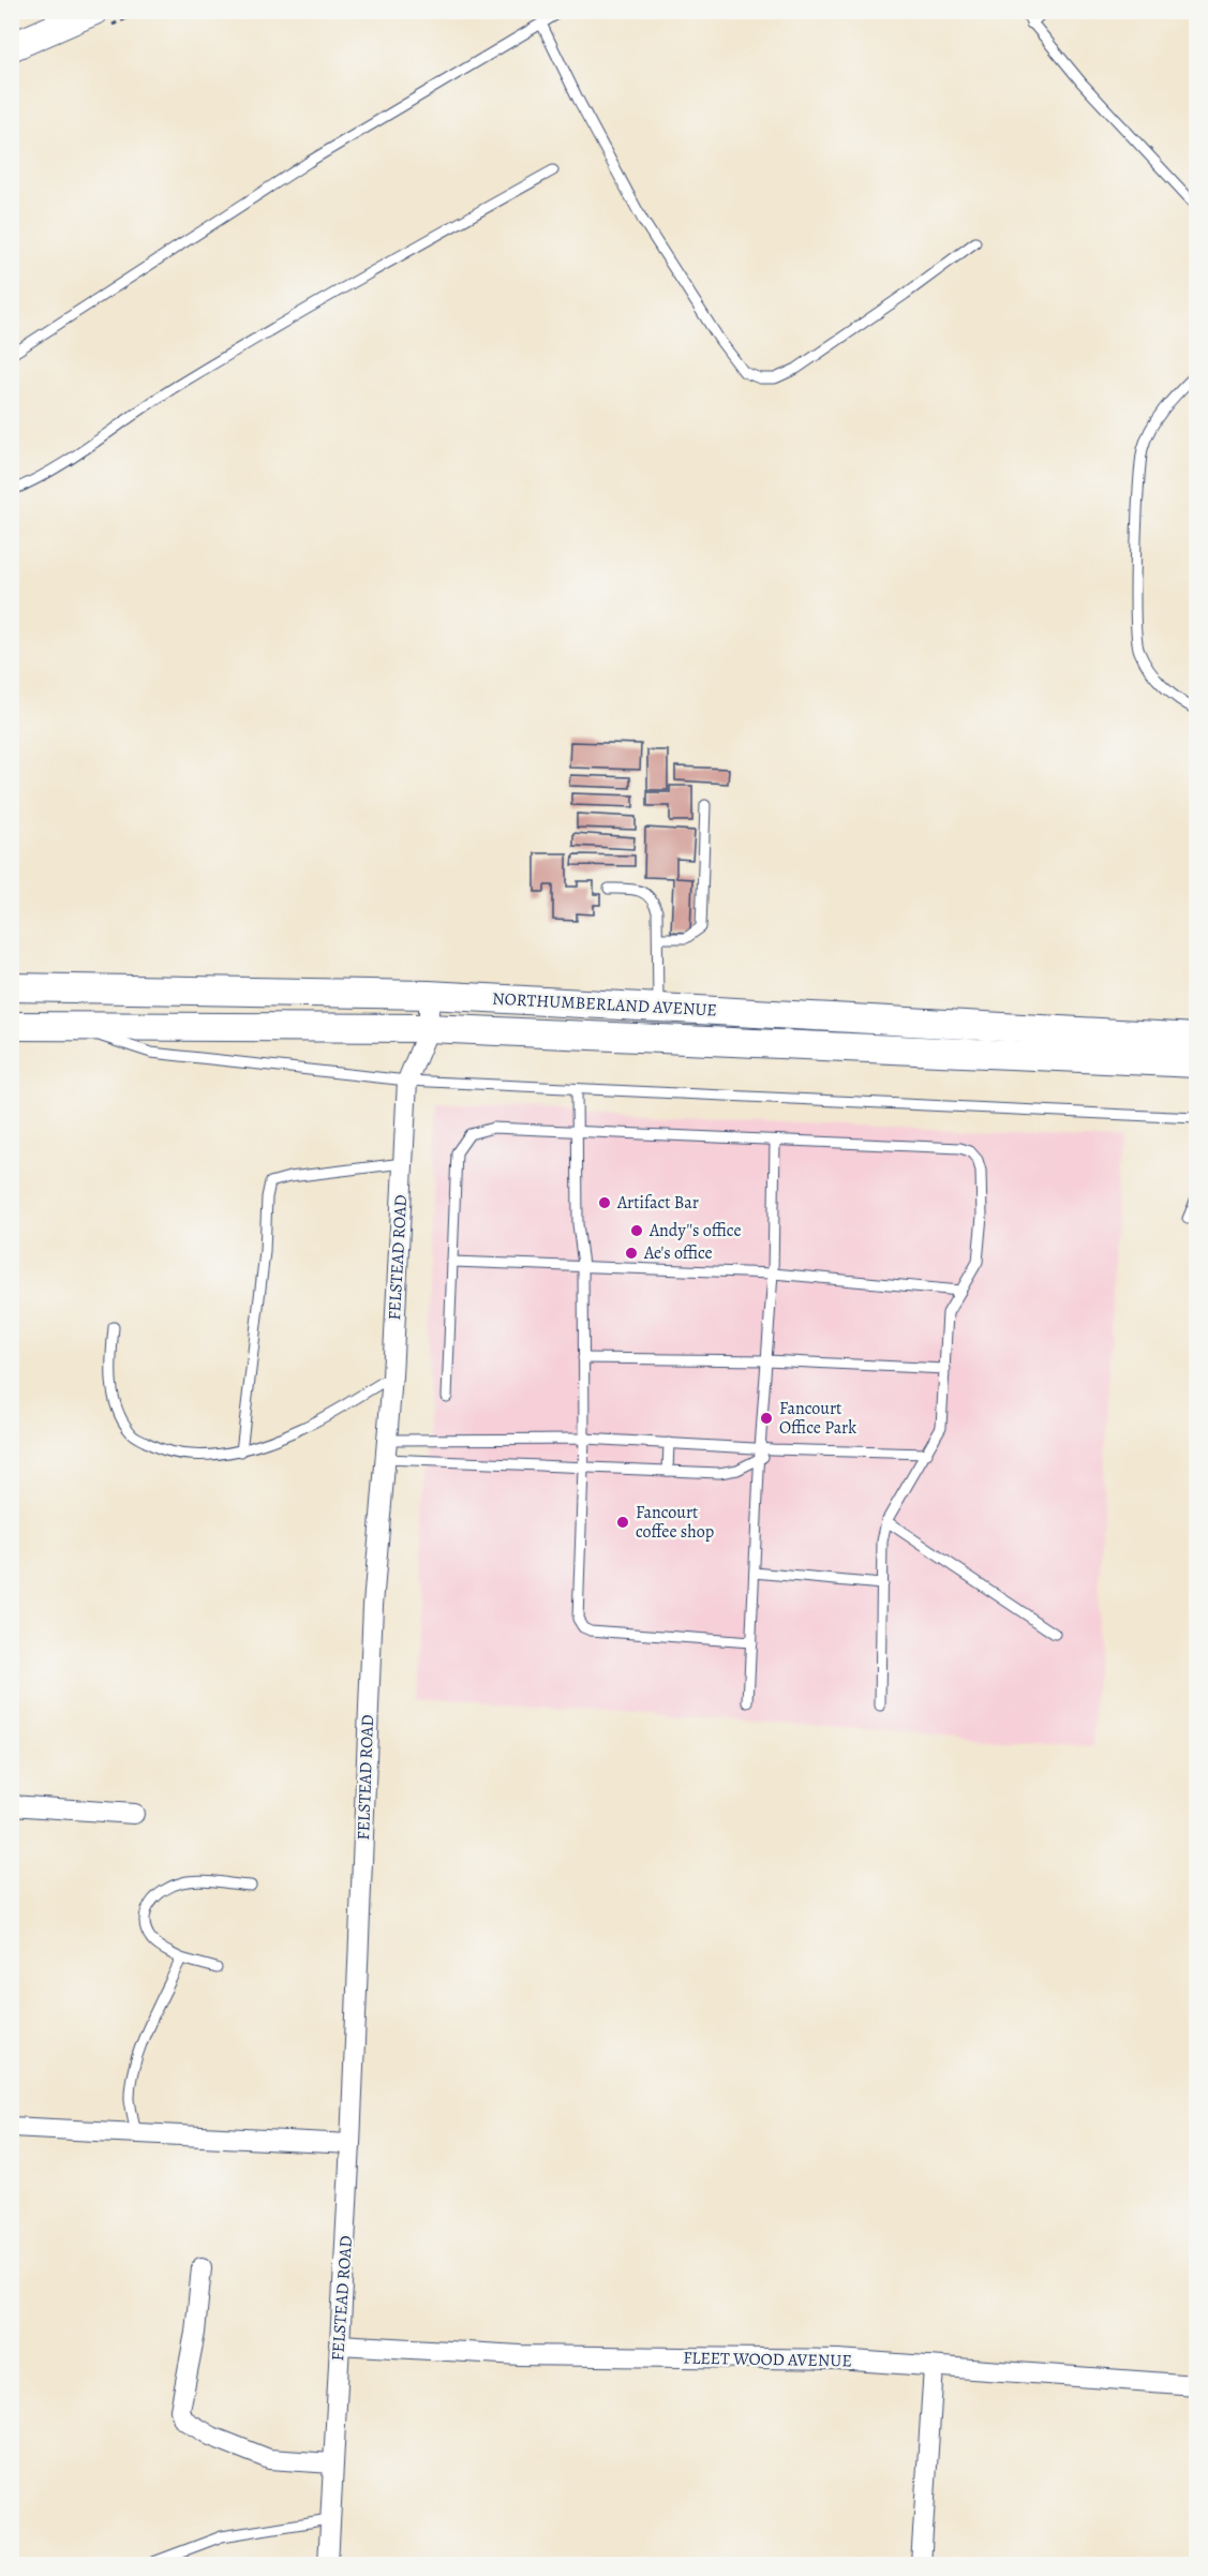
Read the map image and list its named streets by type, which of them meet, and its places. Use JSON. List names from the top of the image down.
{
  "streets": {
    "main road": ["NORTHUMBERLAND AVENUE"],
    "street": ["FELSTEAD ROAD", "FLEET WOOD AVENUE"]
  },
  "crossings": [
    ["NORTHUMBERLAND AVENUE", "FELSTEAD ROAD"],
    ["FELSTEAD ROAD", "FLEET WOOD AVENUE"]
  ],
  "places": [
    "Artifact Bar",
    "Andy''s office",
    "Ae's office",
    "Fancourt Office Park",
    "Fancourt coffee shop"
  ]
}
